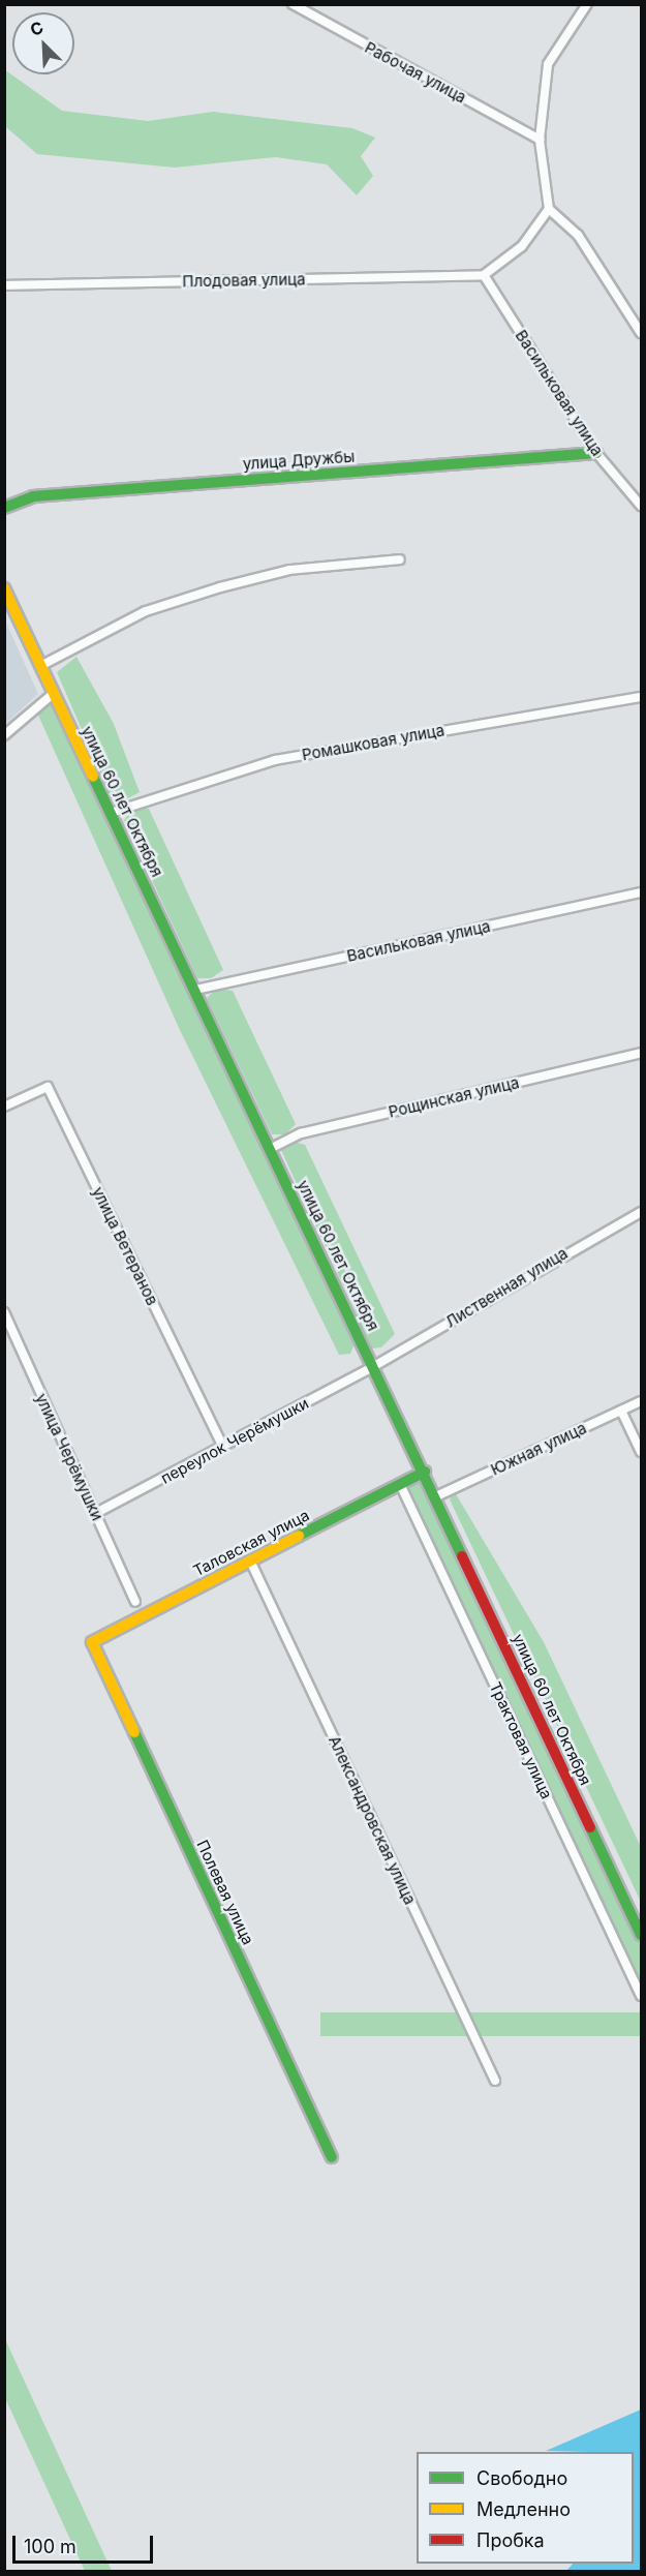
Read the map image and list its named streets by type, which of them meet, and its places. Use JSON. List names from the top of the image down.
{
  "streets": {
    "street": [
      "Рабочая улица",
      "Плодовая улица",
      "Васильковая улица",
      "улица Дружбы",
      "Ромашковая улица",
      "улица 60 лет Октября",
      "Рощинская улица",
      "улица Ветеранов",
      "Лиственная улица",
      "переулок Черёмушки",
      "Южная улица",
      "улица Черёмушки",
      "Таловская улица",
      "Трактовая улица",
      "Александровская улица",
      "Полевая улица"
    ]
  },
  "crossings": [
    ["Плодовая улица", "Васильковая улица"],
    ["Васильковая улица", "улица Дружбы"],
    ["Васильковая улица", "улица 60 лет Октября"],
    ["Ромашковая улица", "улица 60 лет Октября"],
    ["улица 60 лет Октября", "Рощинская улица"],
    ["улица 60 лет Октября", "Лиственная улица"],
    ["улица 60 лет Октября", "переулок Черёмушки"],
    ["улица 60 лет Октября", "Южная улица"],
    ["улица 60 лет Октября", "Таловская улица"],
    ["улица Ветеранов", "переулок Черёмушки"],
    ["Лиственная улица", "переулок Черёмушки"],
    ["переулок Черёмушки", "улица Черёмушки"],
    ["Таловская улица", "Трактовая улица"],
    ["Таловская улица", "Александровская улица"],
    ["Таловская улица", "Полевая улица"]
  ],
  "legend": ["Свободно", "Медленно", "Пробка"],
  "scale_bar": "100 m",
  "north": "top left"
}
